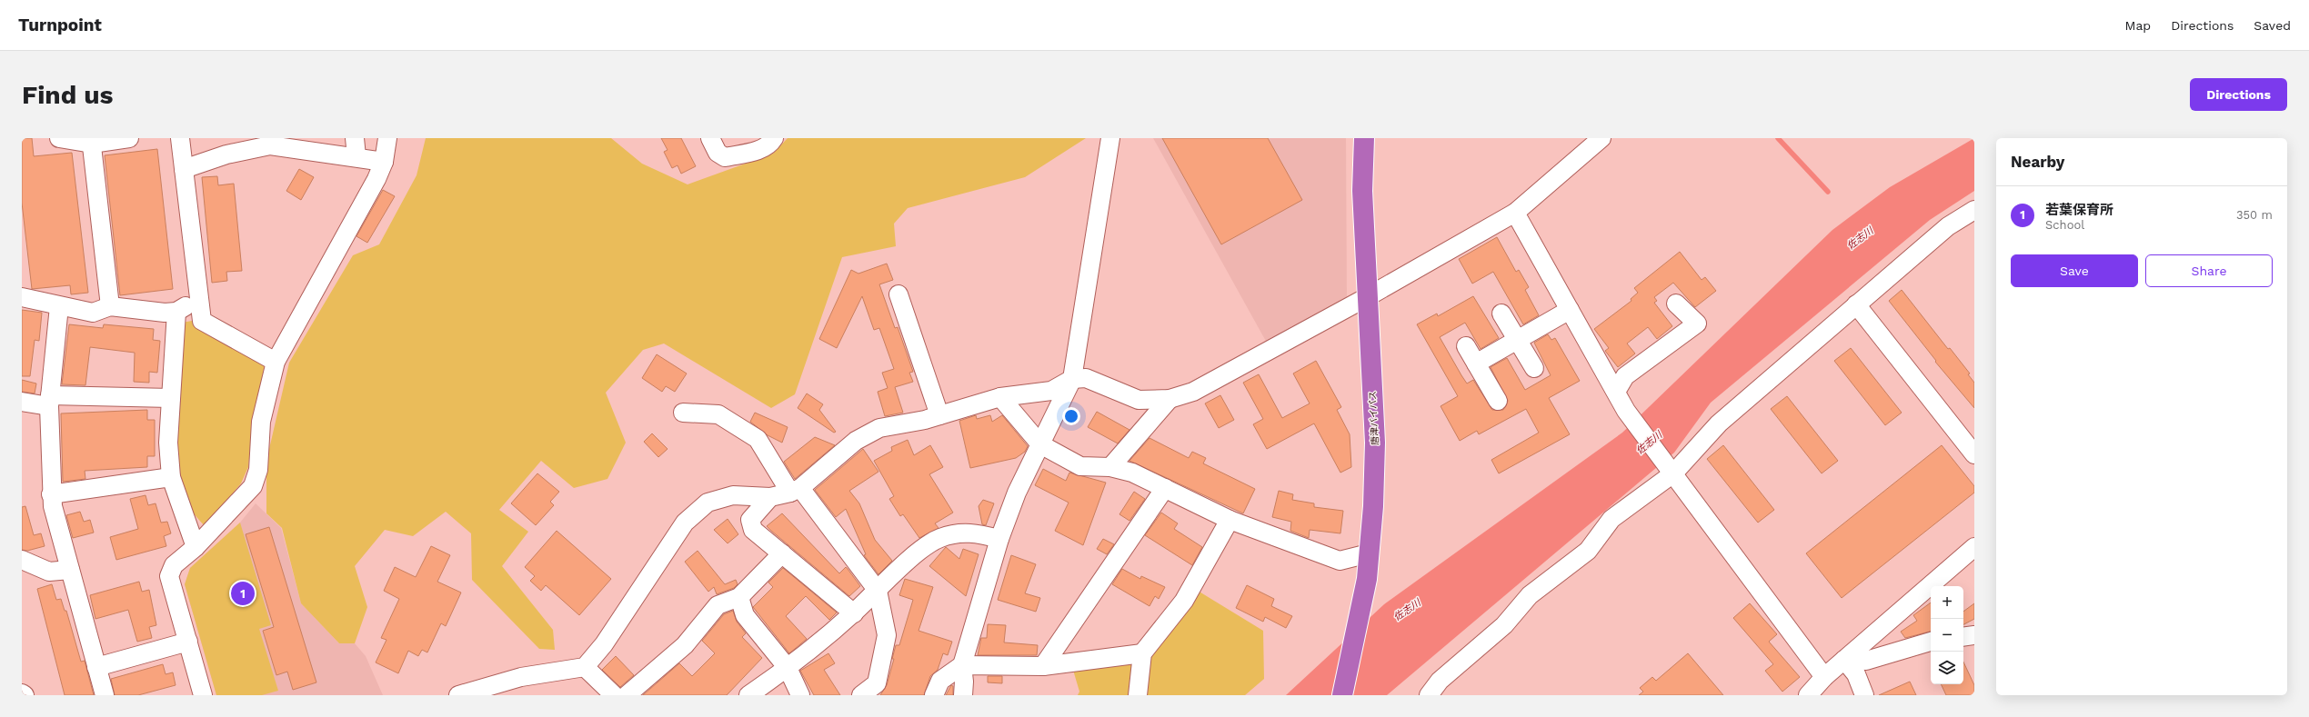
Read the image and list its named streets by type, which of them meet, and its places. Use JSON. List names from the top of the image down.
{
  "streets": {
    "highway": ["唐津バイパス"]
  },
  "water": ["佐志川"],
  "page": {
    "header": "Turnpoint",
    "nav": ["Map", "Directions", "Saved"],
    "buttons": [
      "Directions",
      ["Save", "Share"]
    ],
    "title": "Find us",
    "heading": "Nearby",
    "list": [
      {
        "mark": "1",
        "name": "若葉保育所",
        "note": "School",
        "value": "350 m"
      }
    ],
    "pins": "1",
    "map_buttons": ["+", "−"]
  }
}
